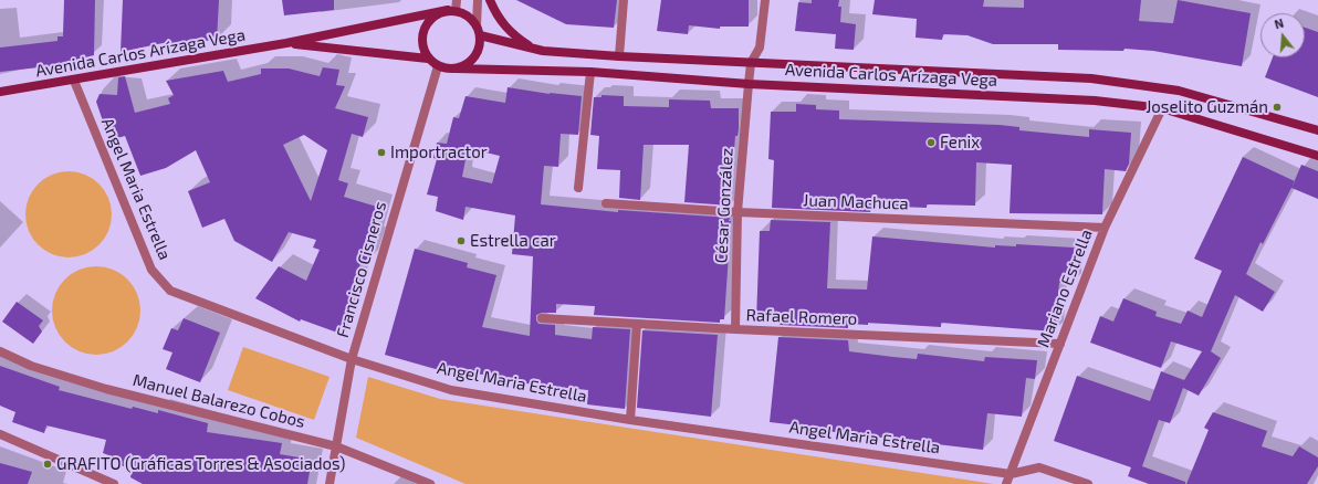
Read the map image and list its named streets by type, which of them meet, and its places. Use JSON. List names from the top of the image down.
{
  "streets": {
    "street": [
      "Avenida Carlos Arízaga Vega",
      "Angel Maria Estrella",
      "Juan Machuca",
      "César González",
      "Francisco Cisneros",
      "Mariano Estrella",
      "Rafael Romero",
      "Manuel Balarezo Cobos"
    ]
  },
  "crossings": [
    ["Avenida Carlos Arízaga Vega", "Angel Maria Estrella"],
    ["Avenida Carlos Arízaga Vega", "César González"],
    ["Avenida Carlos Arízaga Vega", "Francisco Cisneros"],
    ["Avenida Carlos Arízaga Vega", "Mariano Estrella"],
    ["Angel Maria Estrella", "Francisco Cisneros"],
    ["Angel Maria Estrella", "Mariano Estrella"],
    ["Juan Machuca", "César González"],
    ["Juan Machuca", "Mariano Estrella"],
    ["César González", "Rafael Romero"],
    ["Francisco Cisneros", "Manuel Balarezo Cobos"],
    ["Mariano Estrella", "Rafael Romero"]
  ],
  "places": [
    "Joselito Guzmán",
    "Fenix",
    "Importractor",
    "Estrella car",
    "GRAFITO (Gráficas Torres & Asociados)"
  ],
  "north": "top"
}
